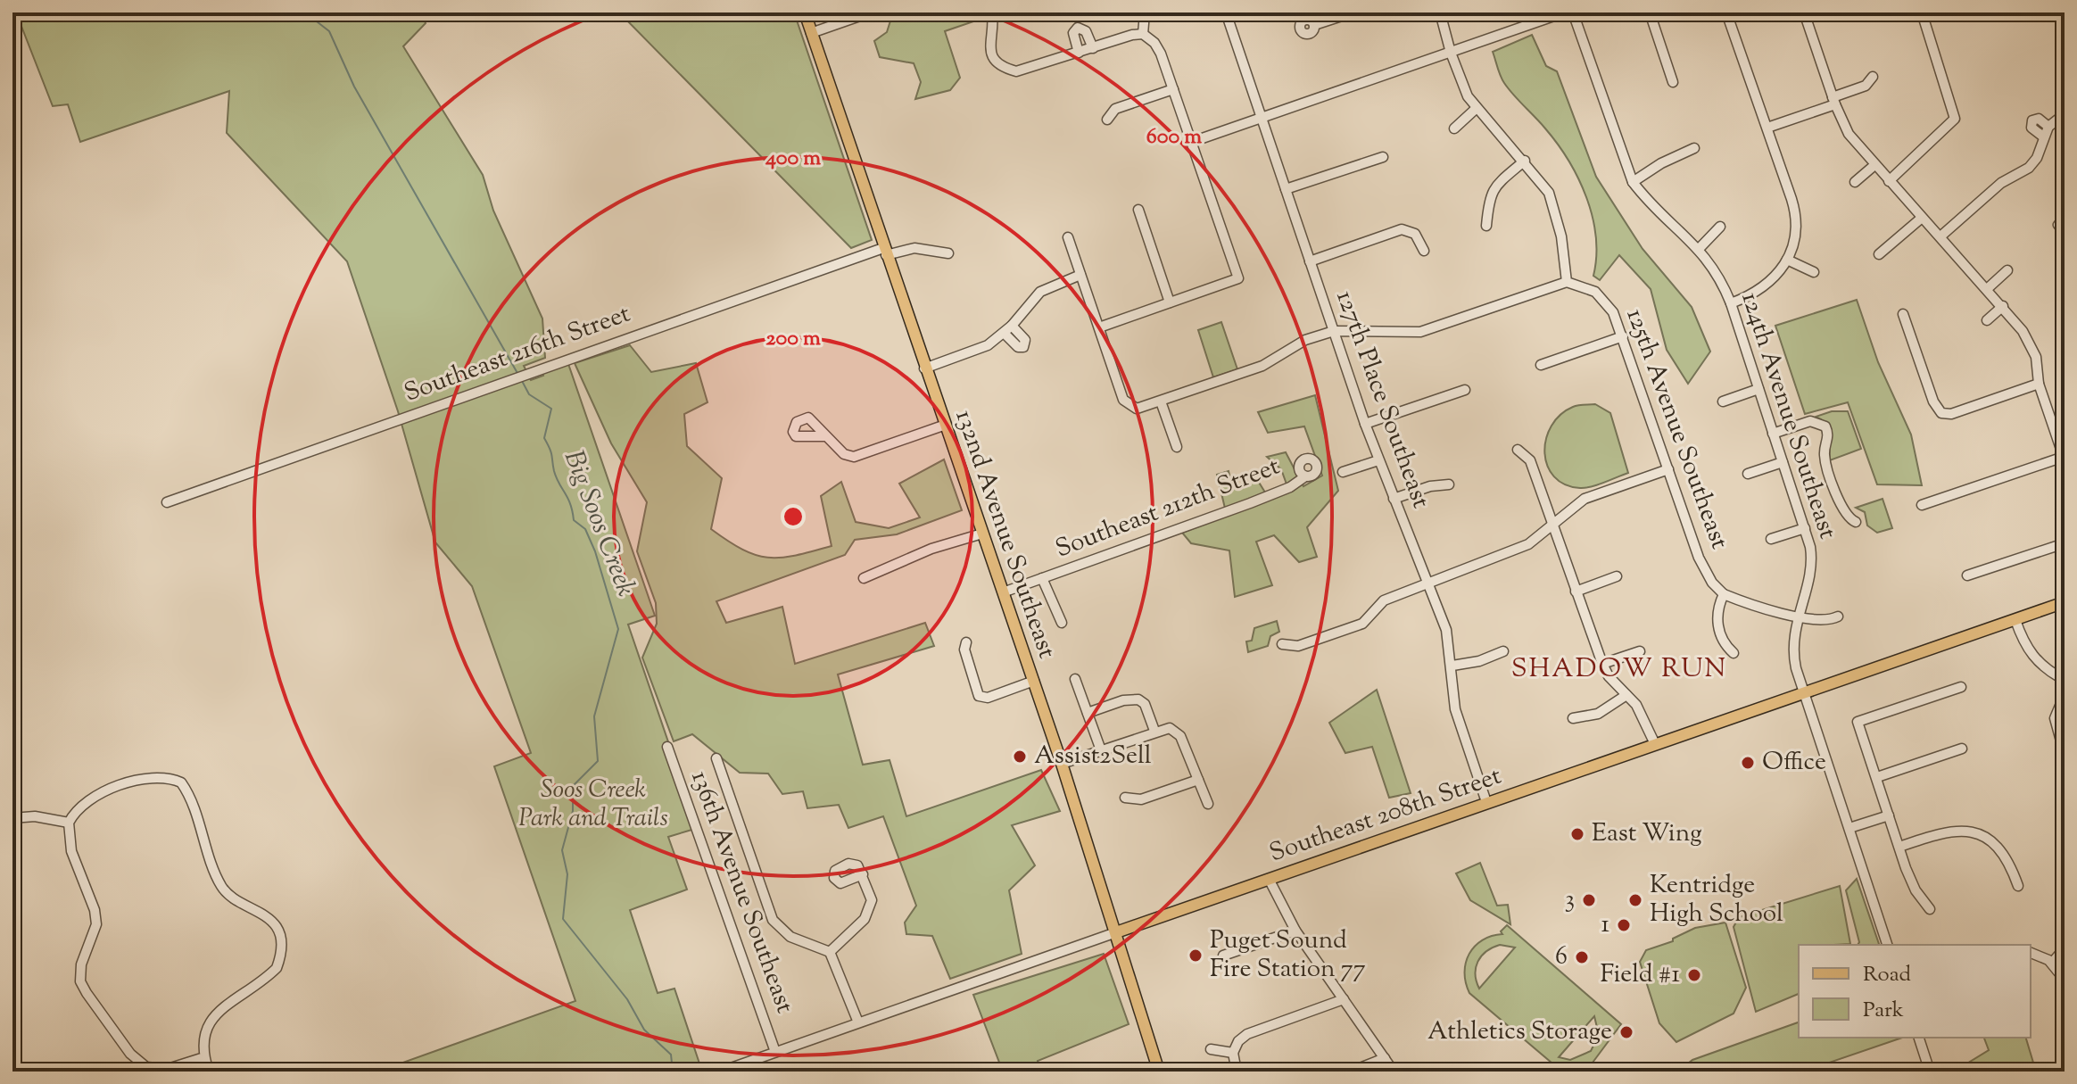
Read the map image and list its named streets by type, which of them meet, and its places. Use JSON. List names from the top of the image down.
{
  "streets": {
    "main road": ["132nd Avenue Southeast", "Southeast 208th Street"],
    "street": [
      "Southeast 216th Street",
      "127th Place Southeast",
      "124th Avenue Southeast",
      "125th Avenue Southeast",
      "Southeast 212th Street",
      "136th Avenue Southeast"
    ]
  },
  "crossings": [
    ["Southeast 216th Street", "132nd Avenue Southeast"],
    ["127th Place Southeast", "Southeast 208th Street"],
    ["124th Avenue Southeast", "Southeast 208th Street"],
    ["Southeast 212th Street", "132nd Avenue Southeast"],
    ["132nd Avenue Southeast", "Southeast 208th Street"],
    ["Southeast 208th Street", "136th Avenue Southeast"]
  ],
  "districts": ["SHADOW RUN"],
  "water": ["Big Soos Creek"],
  "parks": ["Soos Creek Park and Trails"],
  "places": [
    "Assist2Sell",
    "Office",
    "East Wing",
    "3",
    "Kentridge High School",
    "1",
    "Puget Sound Fire Station 77",
    "6",
    "Field #1",
    "Athletics Storage"
  ],
  "legend": ["Road", "Park"],
  "rings": ["600 m", "400 m", "200 m"]
}
